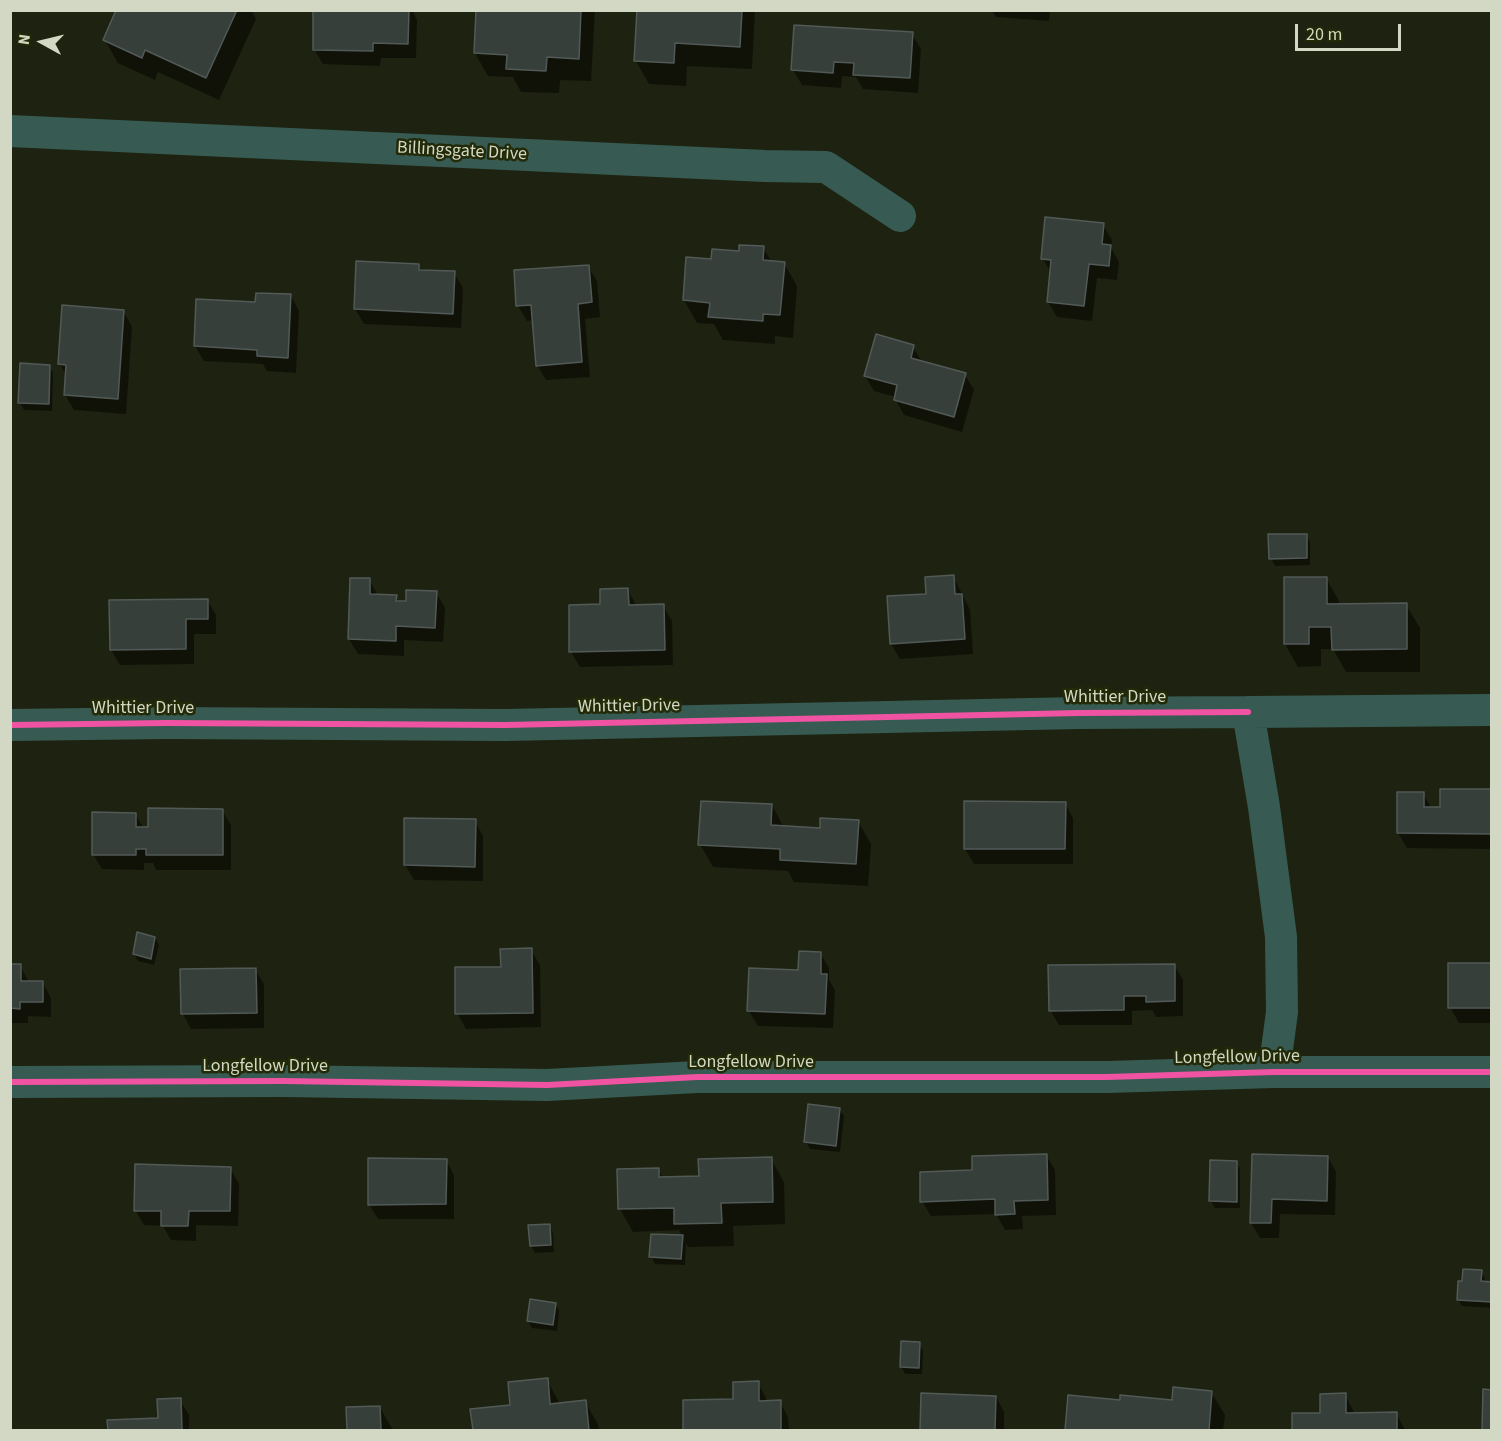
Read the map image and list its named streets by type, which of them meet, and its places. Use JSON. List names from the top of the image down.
{
  "streets": {
    "street": ["Billingsgate Drive", "Whittier Drive", "Longfellow Drive"]
  },
  "scale_bar": "20 m",
  "north": "left"
}
